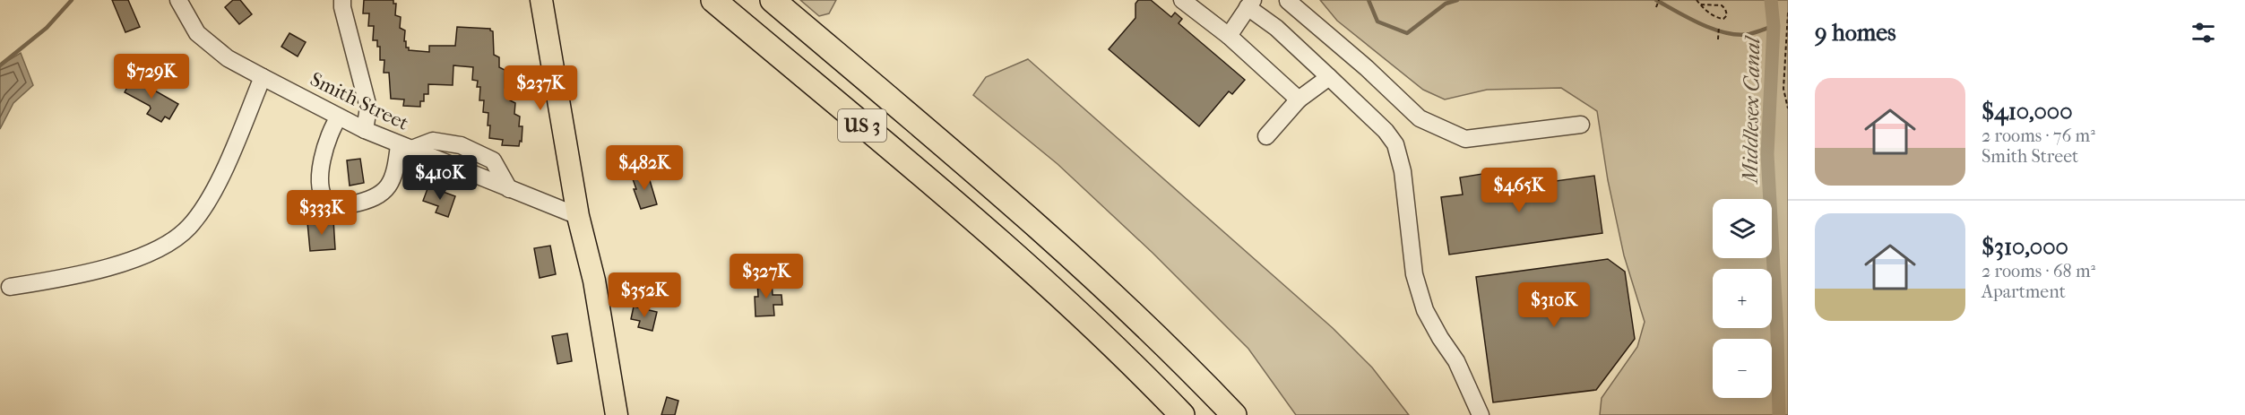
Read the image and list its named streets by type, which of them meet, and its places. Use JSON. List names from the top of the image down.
{
  "streets": {
    "highway": ["US 3"],
    "street": ["Smith Street"]
  },
  "water": ["Middlesex Canal"],
  "page": {
    "heading": "9 homes",
    "price": [
      "$729K",
      "$237K",
      "$482K",
      "$410K",
      "$465K",
      "$333K",
      "$327K",
      "$352K",
      "$310K"
    ],
    "list": [
      {
        "name": "$410,000",
        "note": "2 rooms · 76 m² · Smith Street"
      },
      {
        "name": "$310,000",
        "note": "2 rooms · 68 m² · Apartment"
      }
    ],
    "map_buttons": ["+", "−"]
  }
}
